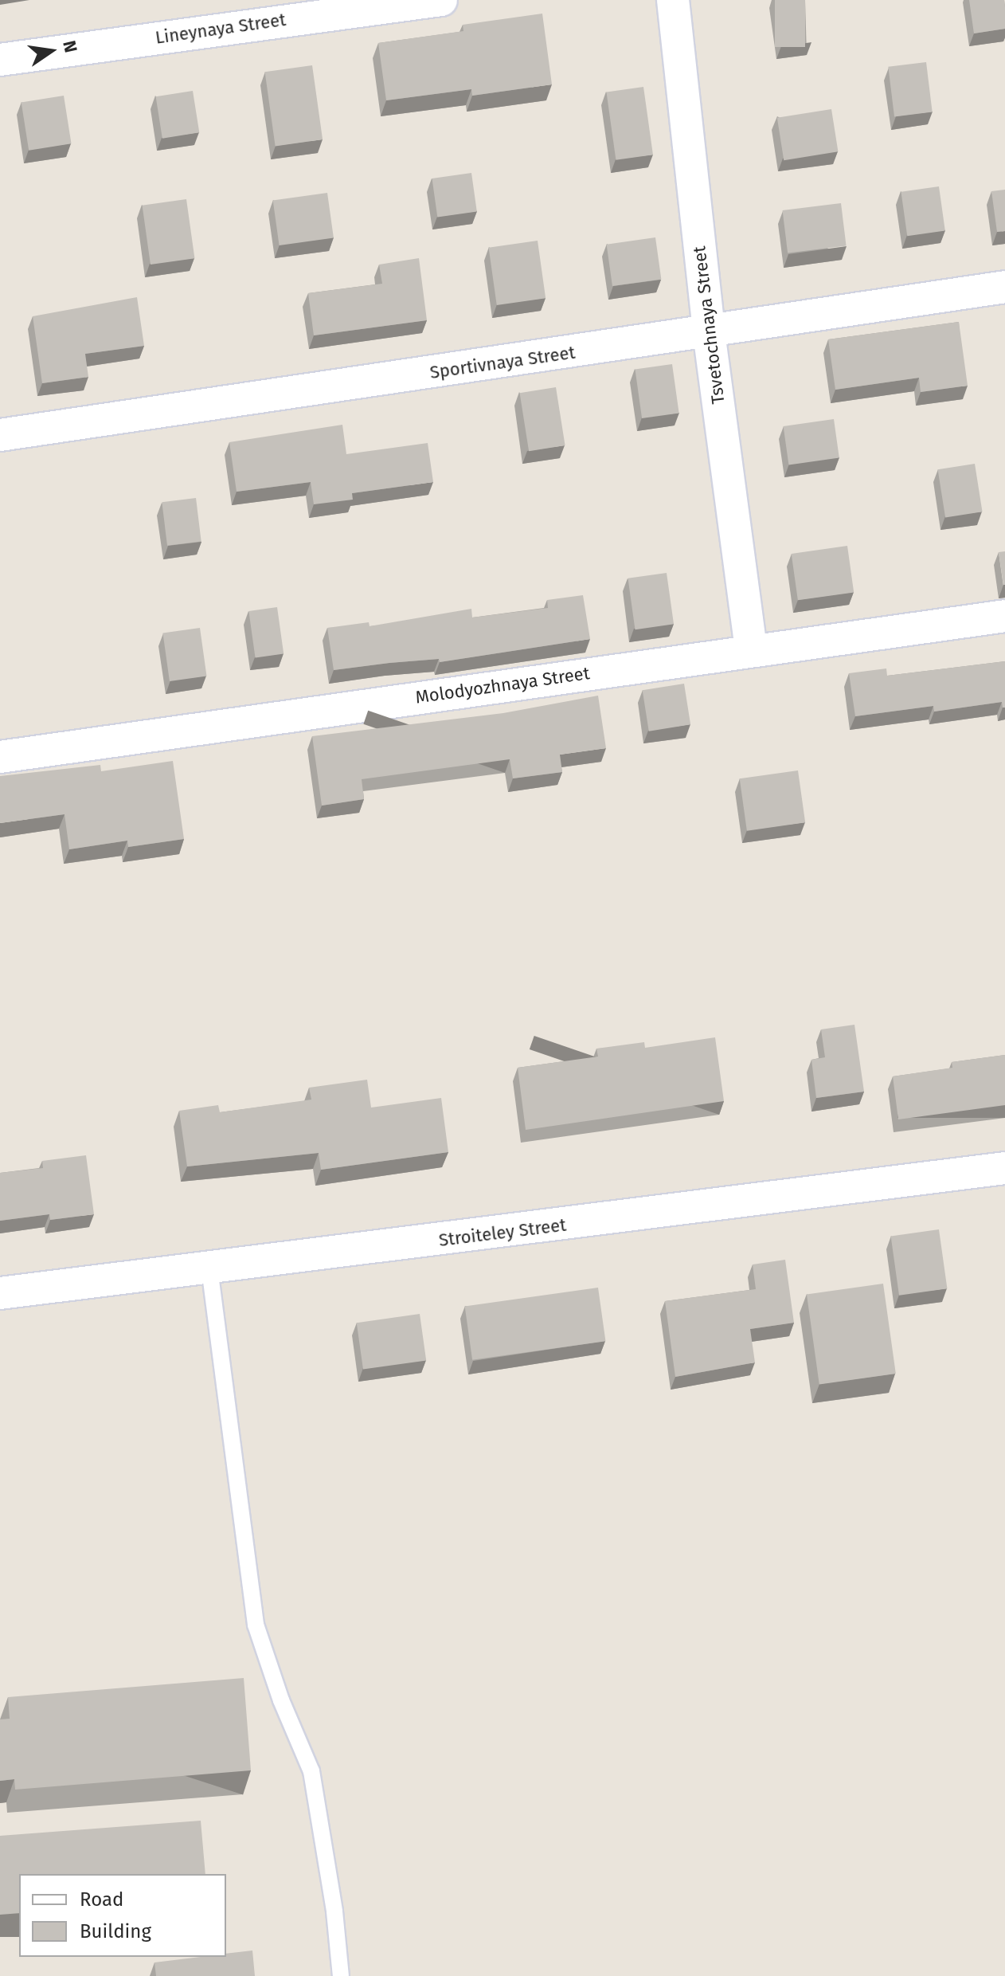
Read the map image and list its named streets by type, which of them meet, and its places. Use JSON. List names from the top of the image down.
{
  "streets": {
    "street": [
      "Lineynaya Street",
      "Tsvetochnaya Street",
      "Sportivnaya Street",
      "Molodyozhnaya Street",
      "Stroiteley Street"
    ]
  },
  "crossings": [
    ["Tsvetochnaya Street", "Sportivnaya Street"],
    ["Tsvetochnaya Street", "Molodyozhnaya Street"]
  ],
  "legend": ["Road", "Building"],
  "north": "right"
}
